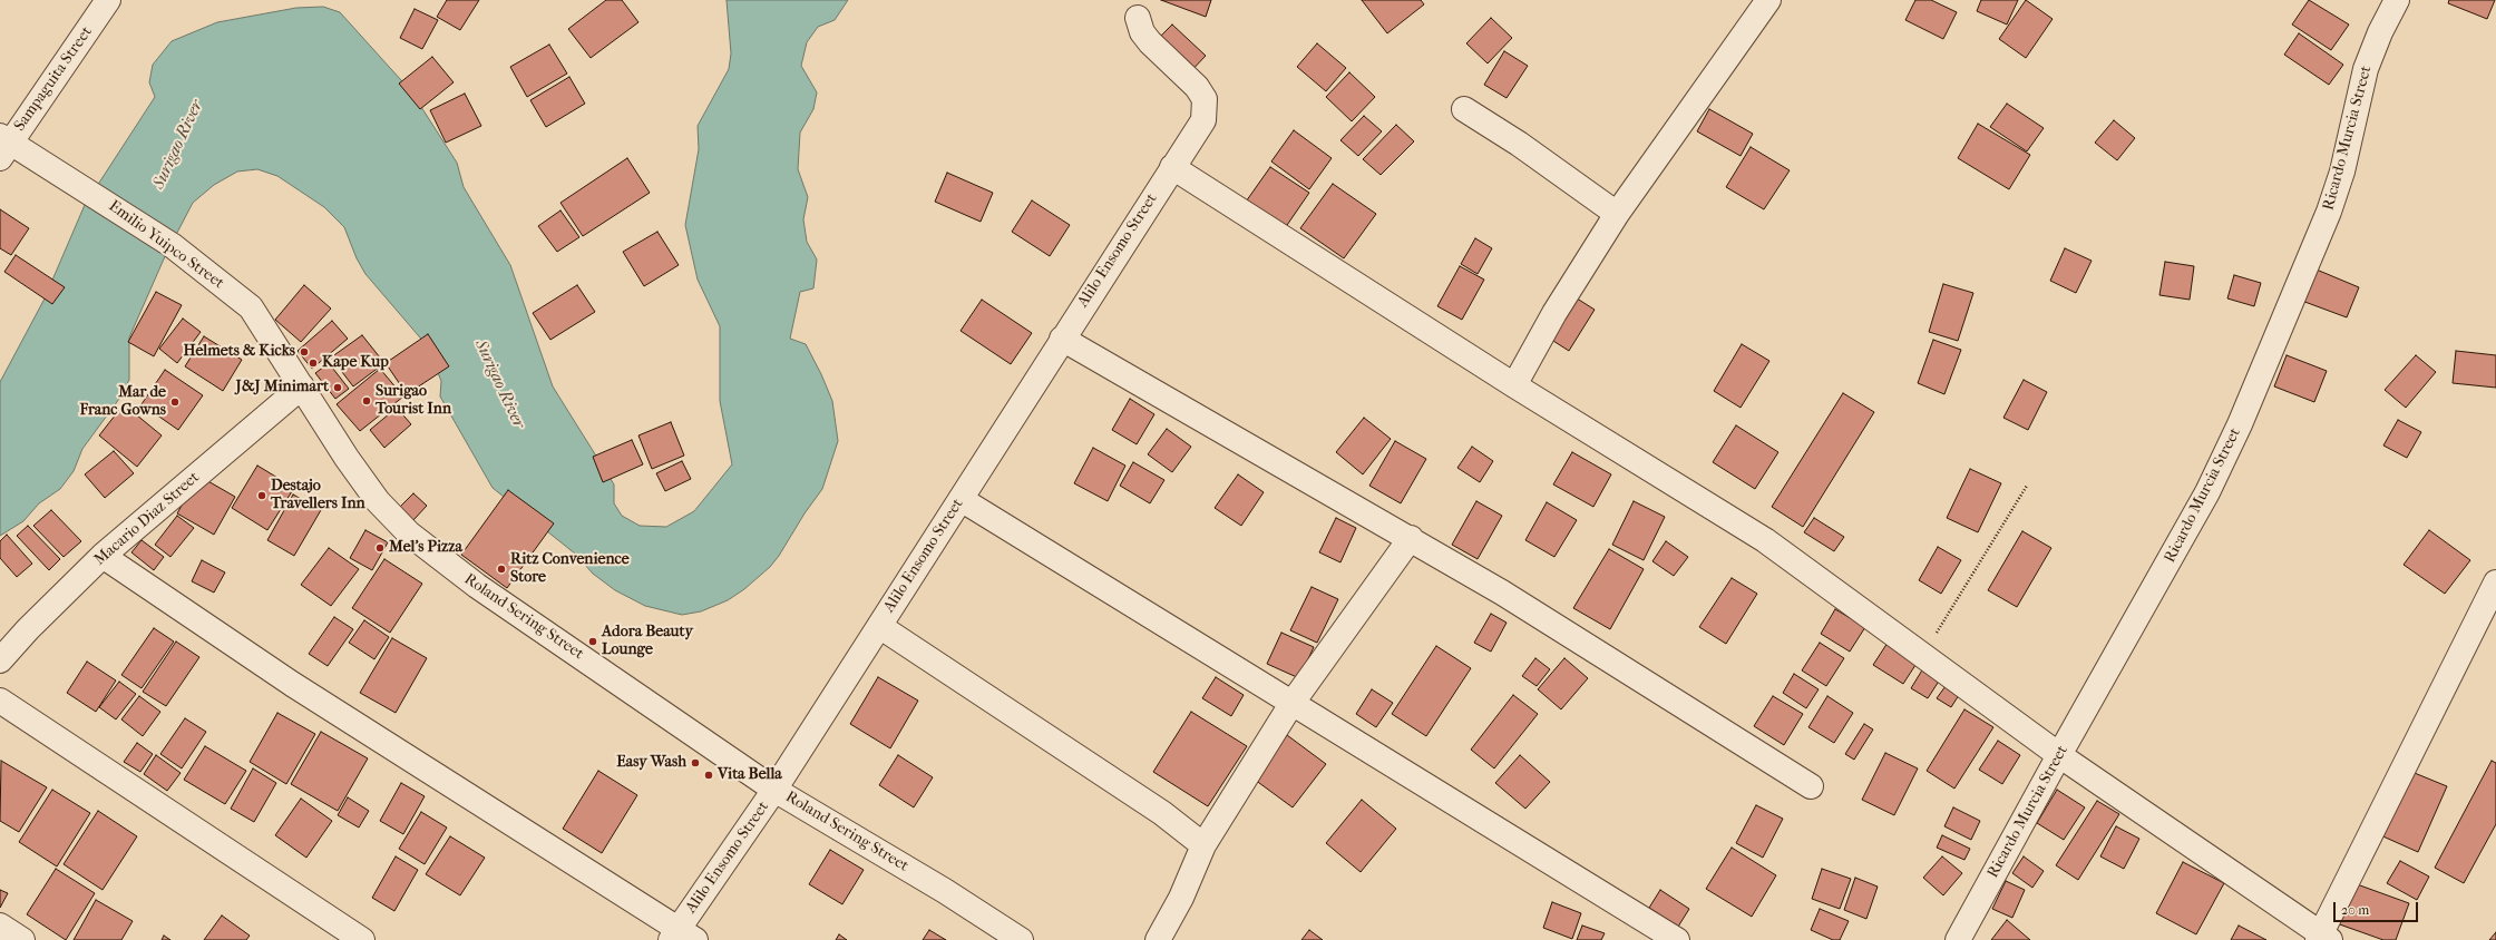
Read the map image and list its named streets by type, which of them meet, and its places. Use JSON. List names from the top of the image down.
{
  "streets": {
    "street": [
      "Sampaguita Street",
      "Ricardo Murcia Street",
      "Emilio Yuipco Street",
      "Alilo Ensomo Street",
      "Macario Diaz Street",
      "Roland Sering Street"
    ]
  },
  "crossings": [
    ["Sampaguita Street", "Emilio Yuipco Street"],
    ["Emilio Yuipco Street", "Macario Diaz Street"],
    ["Emilio Yuipco Street", "Roland Sering Street"],
    ["Alilo Ensomo Street", "Roland Sering Street"],
    ["Macario Diaz Street", "Roland Sering Street"]
  ],
  "water": ["Surigao River"],
  "places": [
    "Helmets & Kicks",
    "Kape Kup",
    "J&J Minimart",
    "Surigao Tourist Inn",
    "Mar de Franc Gowns",
    "Destajo Travellers Inn",
    "Mel's Pizza",
    "Ritz Convenience Store",
    "Adora Beauty Lounge",
    "Easy Wash",
    "Vita Bella"
  ],
  "scale_bar": "20 m"
}
